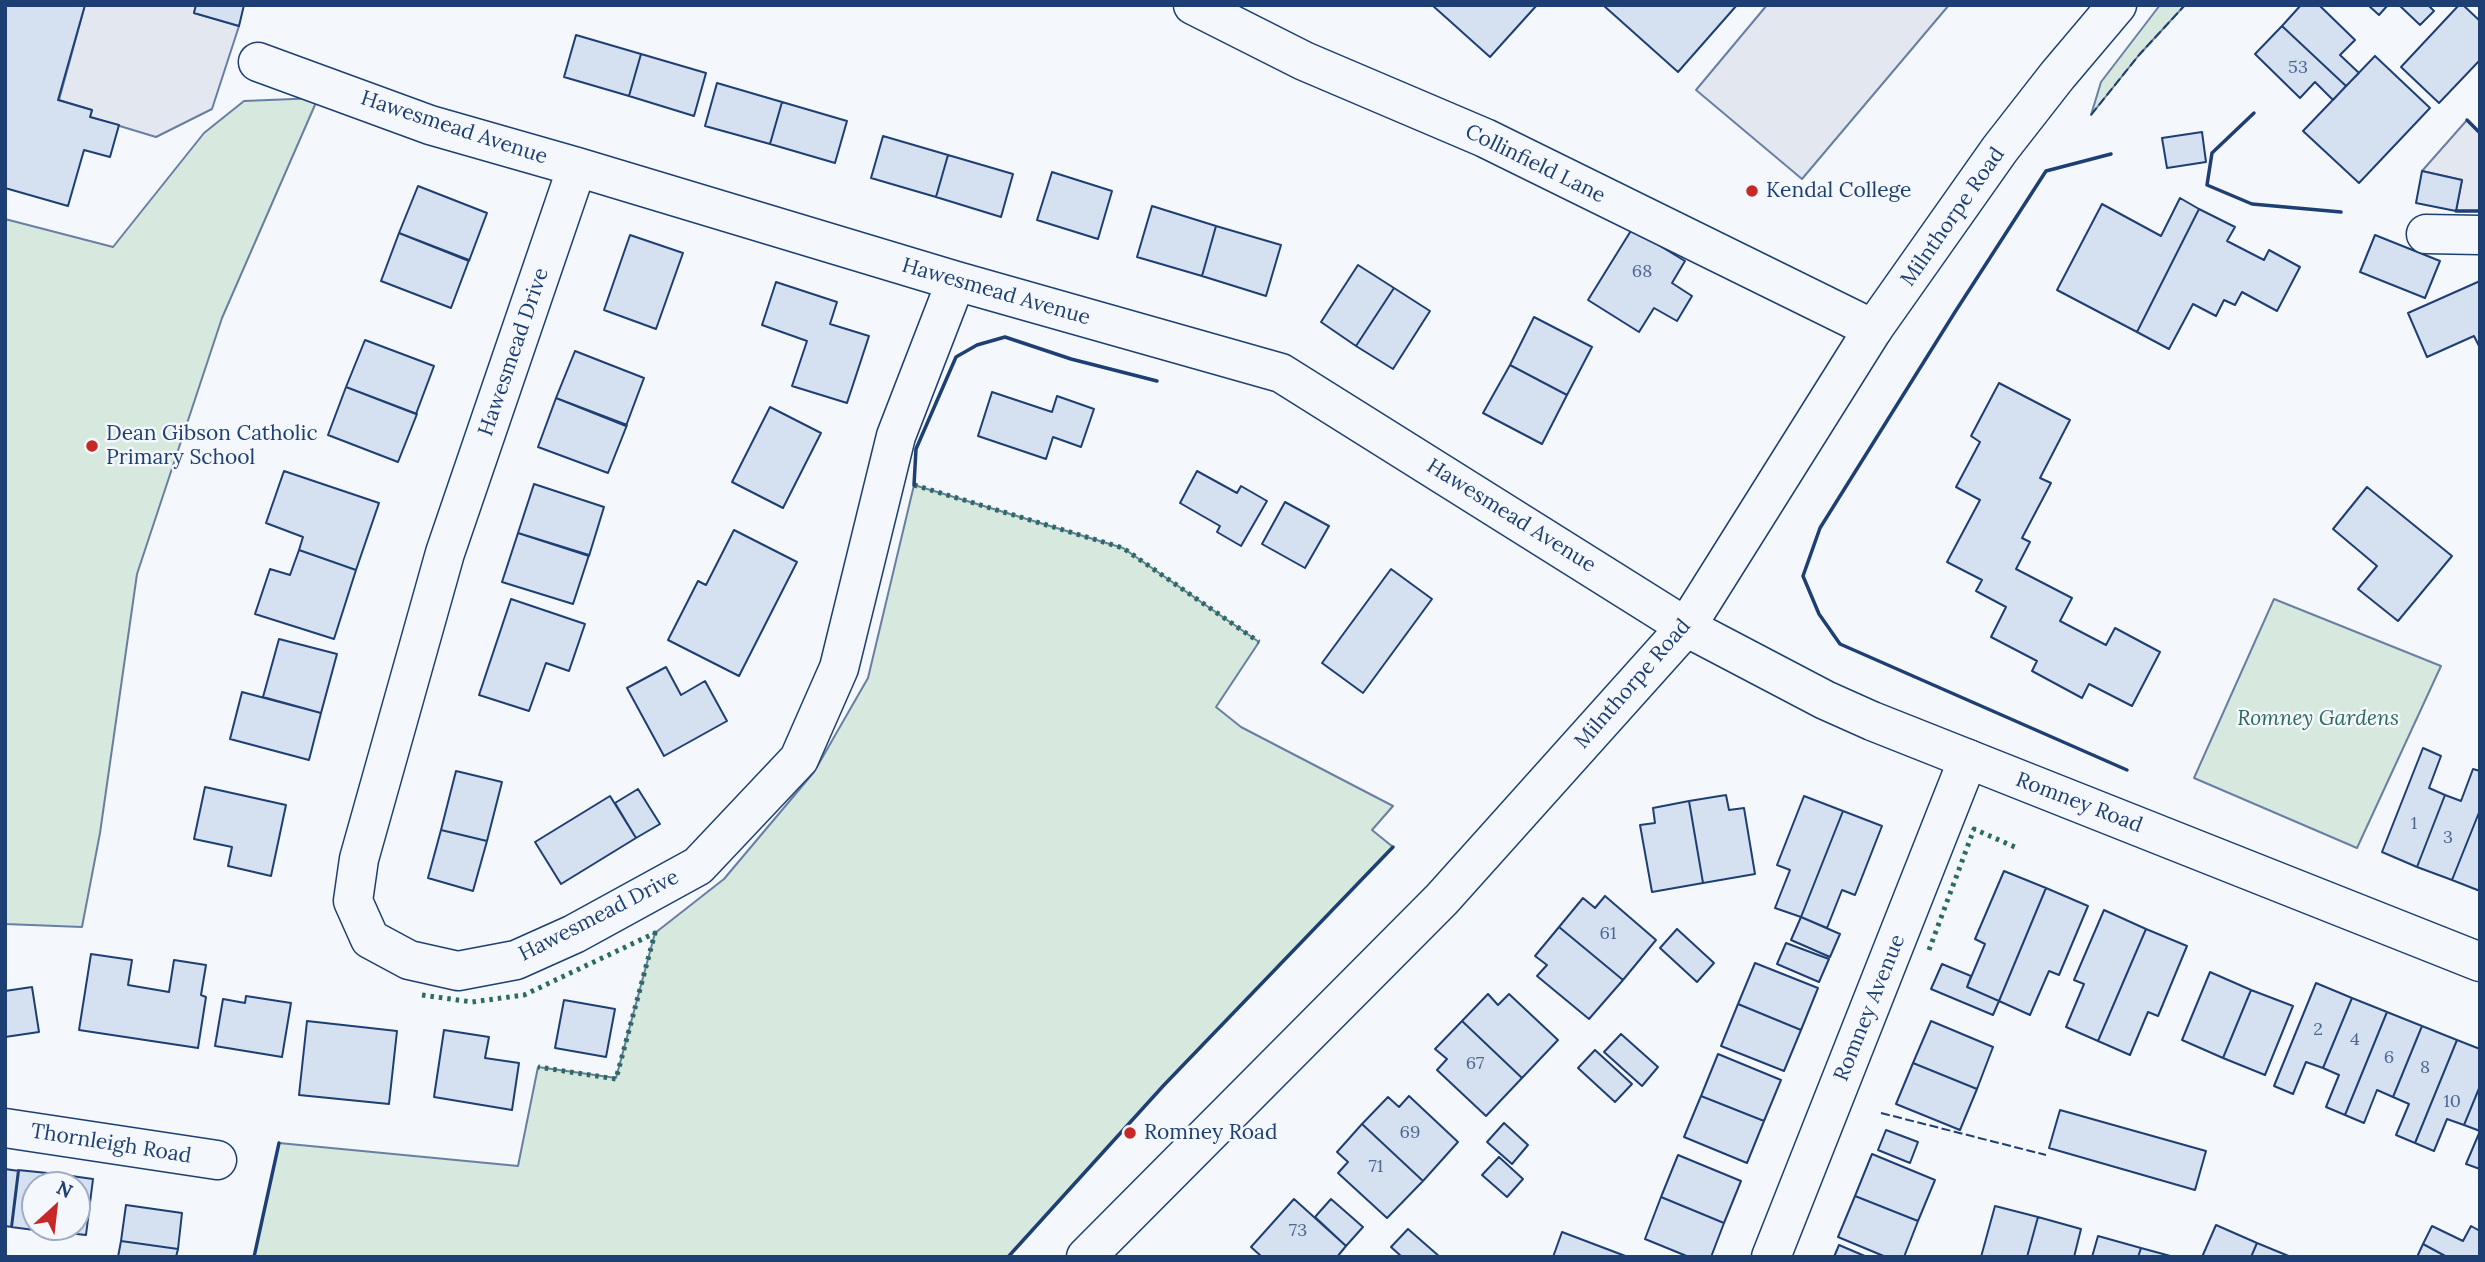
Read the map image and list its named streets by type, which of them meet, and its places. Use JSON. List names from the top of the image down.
{
  "streets": {
    "main road": [
      "Hawesmead Avenue",
      "Collinfield Lane",
      "Milnthorpe Road",
      "Hawesmead Drive",
      "Romney Road",
      "Romney Avenue",
      "Thornleigh Road"
    ]
  },
  "crossings": [
    ["Hawesmead Avenue", "Milnthorpe Road"],
    ["Hawesmead Avenue", "Hawesmead Drive"],
    ["Hawesmead Avenue", "Romney Road"],
    ["Collinfield Lane", "Milnthorpe Road"],
    ["Milnthorpe Road", "Romney Road"],
    ["Romney Road", "Romney Avenue"]
  ],
  "parks": ["Romney Gardens"],
  "places": ["Kendal College", "Dean Gibson Catholic Primary School", "Romney Road"],
  "house_numbers": [
    "53",
    "68",
    "1",
    "3",
    "61",
    "2",
    "4",
    "6",
    "67",
    "8",
    "10",
    "69",
    "71",
    "73"
  ],
  "north": "top right"
}
